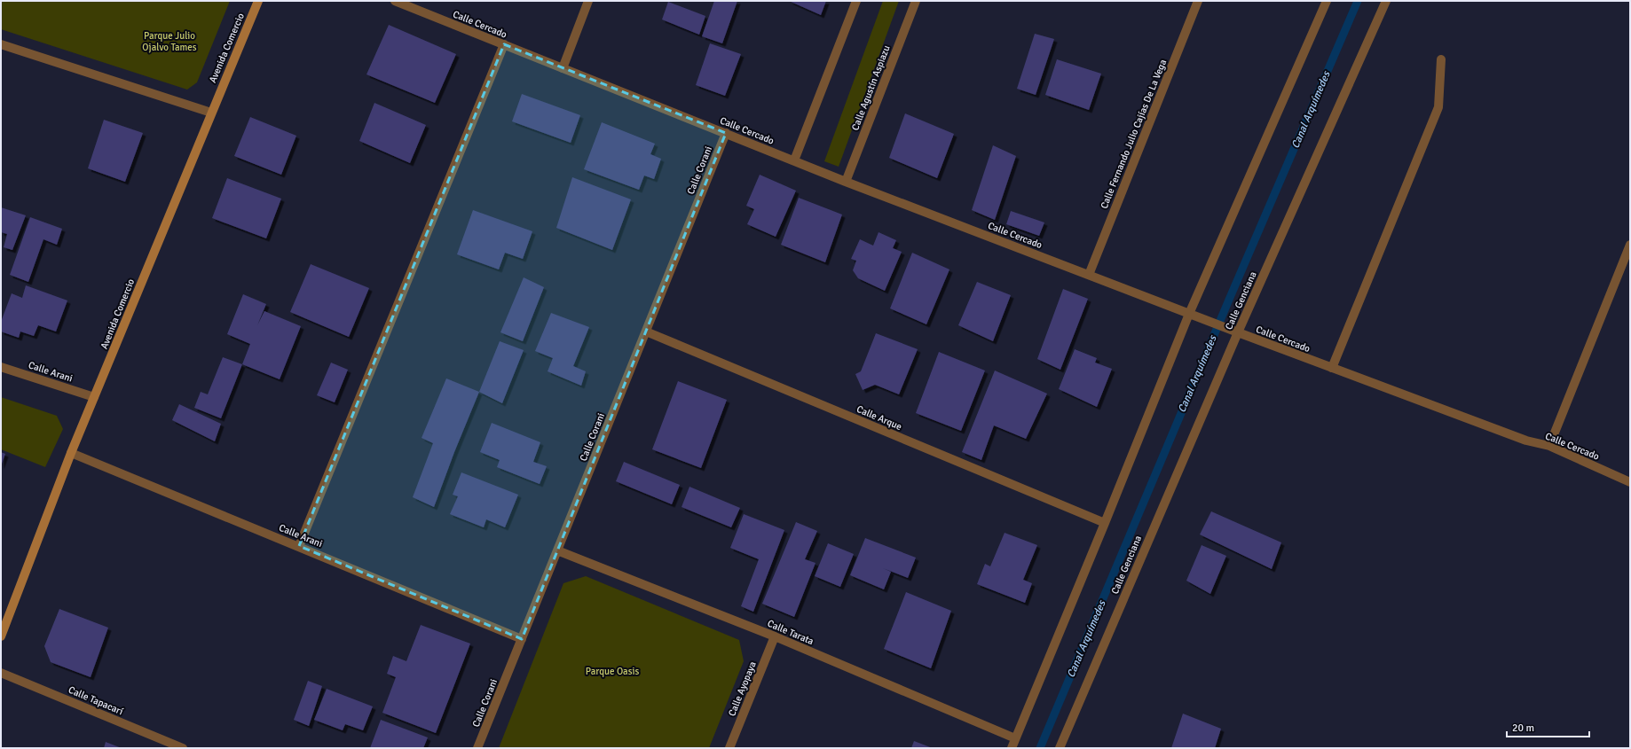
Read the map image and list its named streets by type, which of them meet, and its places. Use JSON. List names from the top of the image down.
{
  "streets": {
    "street": [
      "Calle Cercado",
      "Avenida Comercio",
      "Calle Agustín Aspiazu",
      "Calle Fernando Julio Cajías De La Vega",
      "Calle Corani",
      "Calle Genciana",
      "Calle Arani",
      "Calle Arque",
      "Calle Tarata",
      "Calle Ayopaya",
      "Calle Tapacarí"
    ]
  },
  "crossings": [
    ["Calle Cercado", "Calle Agustín Aspiazu"],
    ["Calle Cercado", "Calle Fernando Julio Cajías De La Vega"],
    ["Calle Cercado", "Calle Corani"],
    ["Calle Cercado", "Calle Genciana"],
    ["Avenida Comercio", "Calle Arani"],
    ["Calle Corani", "Calle Arani"],
    ["Calle Corani", "Calle Arque"],
    ["Calle Corani", "Calle Tarata"],
    ["Calle Tarata", "Calle Ayopaya"]
  ],
  "water": ["Canal Arquímedes"],
  "parks": ["Parque Julio Ojalvo Tames", "Parque Oasis"],
  "scale_bar": "20 m"
}
